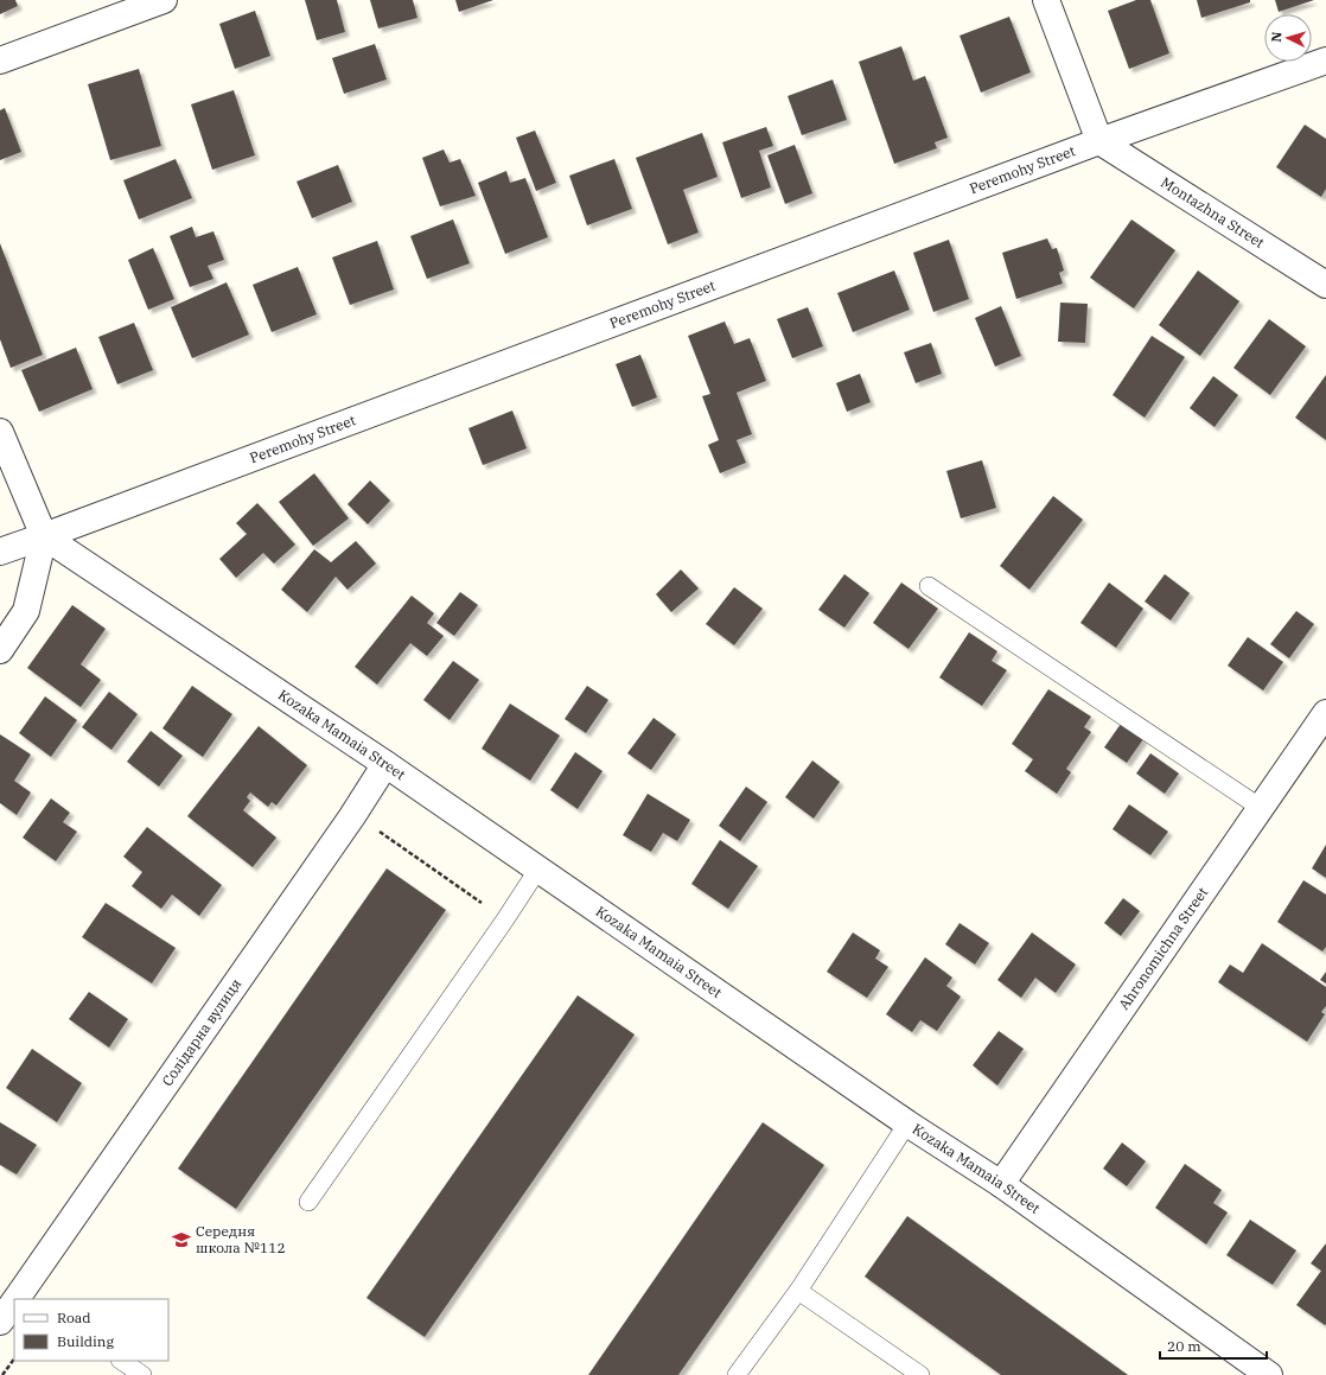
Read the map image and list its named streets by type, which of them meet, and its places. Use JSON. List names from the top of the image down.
{
  "streets": {
    "street": [
      "Peremohy Street",
      "Montazhna Street",
      "Kozaka Mamaia Street",
      "Ahronomichna Street",
      "Солідарна вулиця"
    ]
  },
  "crossings": [
    ["Peremohy Street", "Montazhna Street"],
    ["Peremohy Street", "Kozaka Mamaia Street"],
    ["Kozaka Mamaia Street", "Ahronomichna Street"],
    ["Kozaka Mamaia Street", "Солідарна вулиця"]
  ],
  "places": {
    "school or university": ["Середня школа №112"]
  },
  "legend": ["Road", "Building"],
  "scale_bar": "20 m",
  "north": "left"
}
